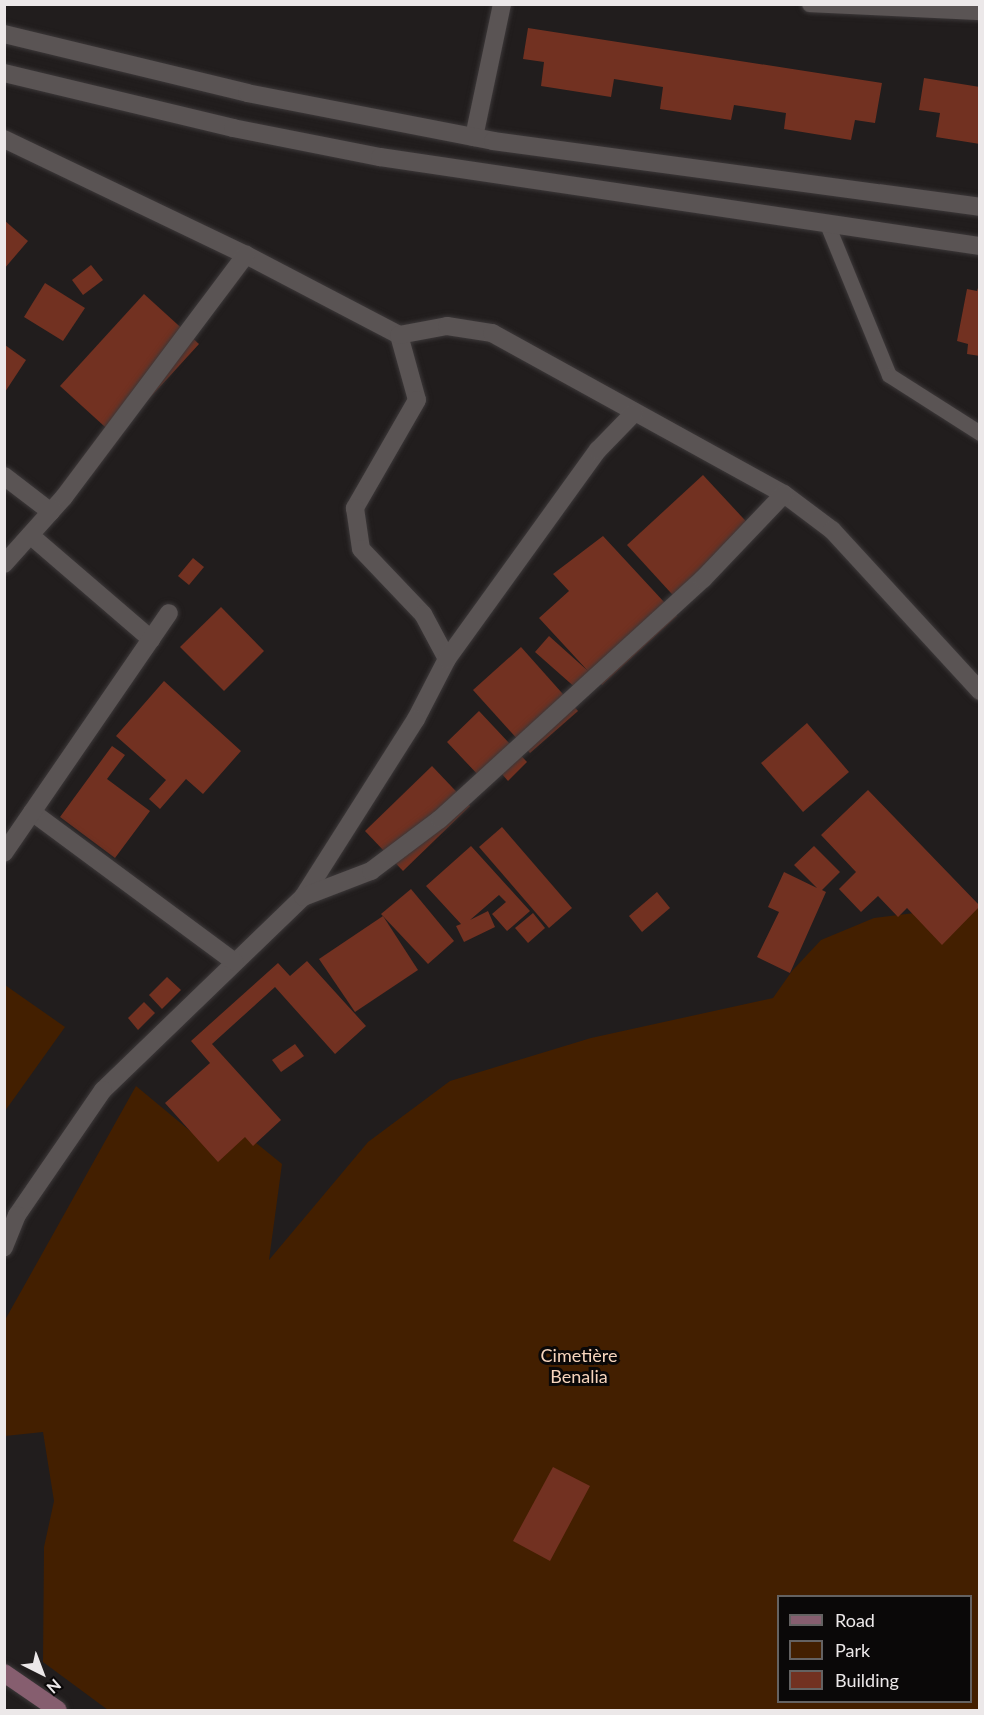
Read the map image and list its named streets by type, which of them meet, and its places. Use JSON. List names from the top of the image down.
{
  "parks": ["Cimetière Benalia"],
  "legend": ["Road", "Park", "Building"],
  "north": "bottom right"
}
